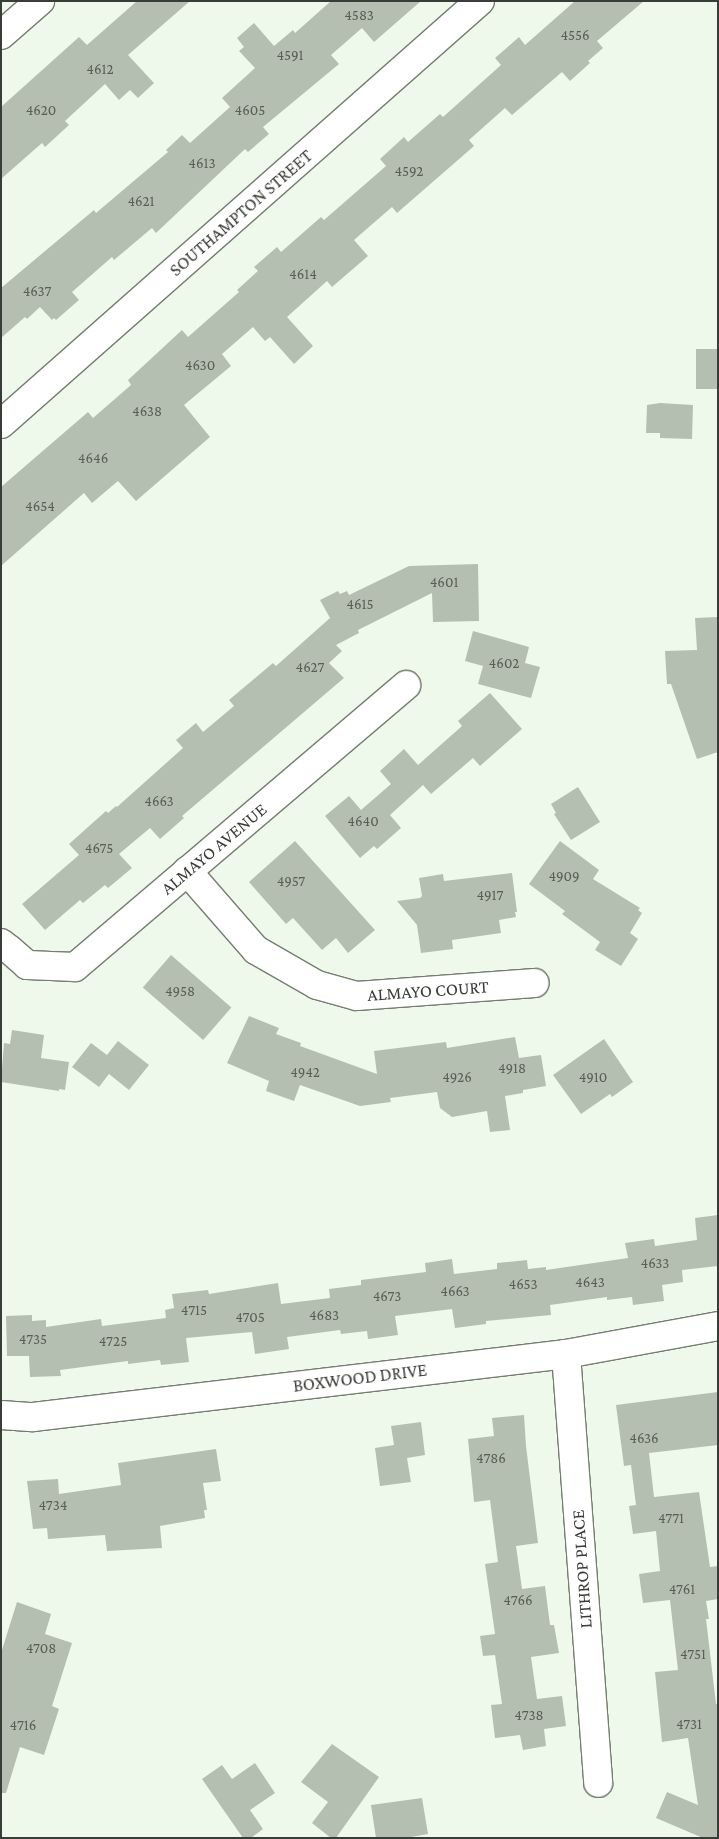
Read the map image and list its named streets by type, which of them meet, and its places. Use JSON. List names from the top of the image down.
{
  "streets": {
    "street": [
      "SOUTHAMPTON STREET",
      "ALMAYO AVENUE",
      "ALMAYO COURT",
      "BOXWOOD DRIVE",
      "LITHROP PLACE"
    ]
  },
  "crossings": [
    ["ALMAYO AVENUE", "ALMAYO COURT"],
    ["BOXWOOD DRIVE", "LITHROP PLACE"]
  ],
  "house_numbers": [
    "4583",
    "4556",
    "4591",
    "4612",
    "4620",
    "4605",
    "4613",
    "4592",
    "4621",
    "4614",
    "4637",
    "4630",
    "4638",
    "4646",
    "4654",
    "4601",
    "4615",
    "4602",
    "4627",
    "4663",
    "4640",
    "4675",
    "4909",
    "4957",
    "4917",
    "4958",
    "4918",
    "4942",
    "4926",
    "4910",
    "4633",
    "4643",
    "4653",
    "4663",
    "4673",
    "4715",
    "4683",
    "4705",
    "4735",
    "4725",
    "4636",
    "4786",
    "4734",
    "4771",
    "4761",
    "4766",
    "4708",
    "4751",
    "4738",
    "4731",
    "4716"
  ]
}
